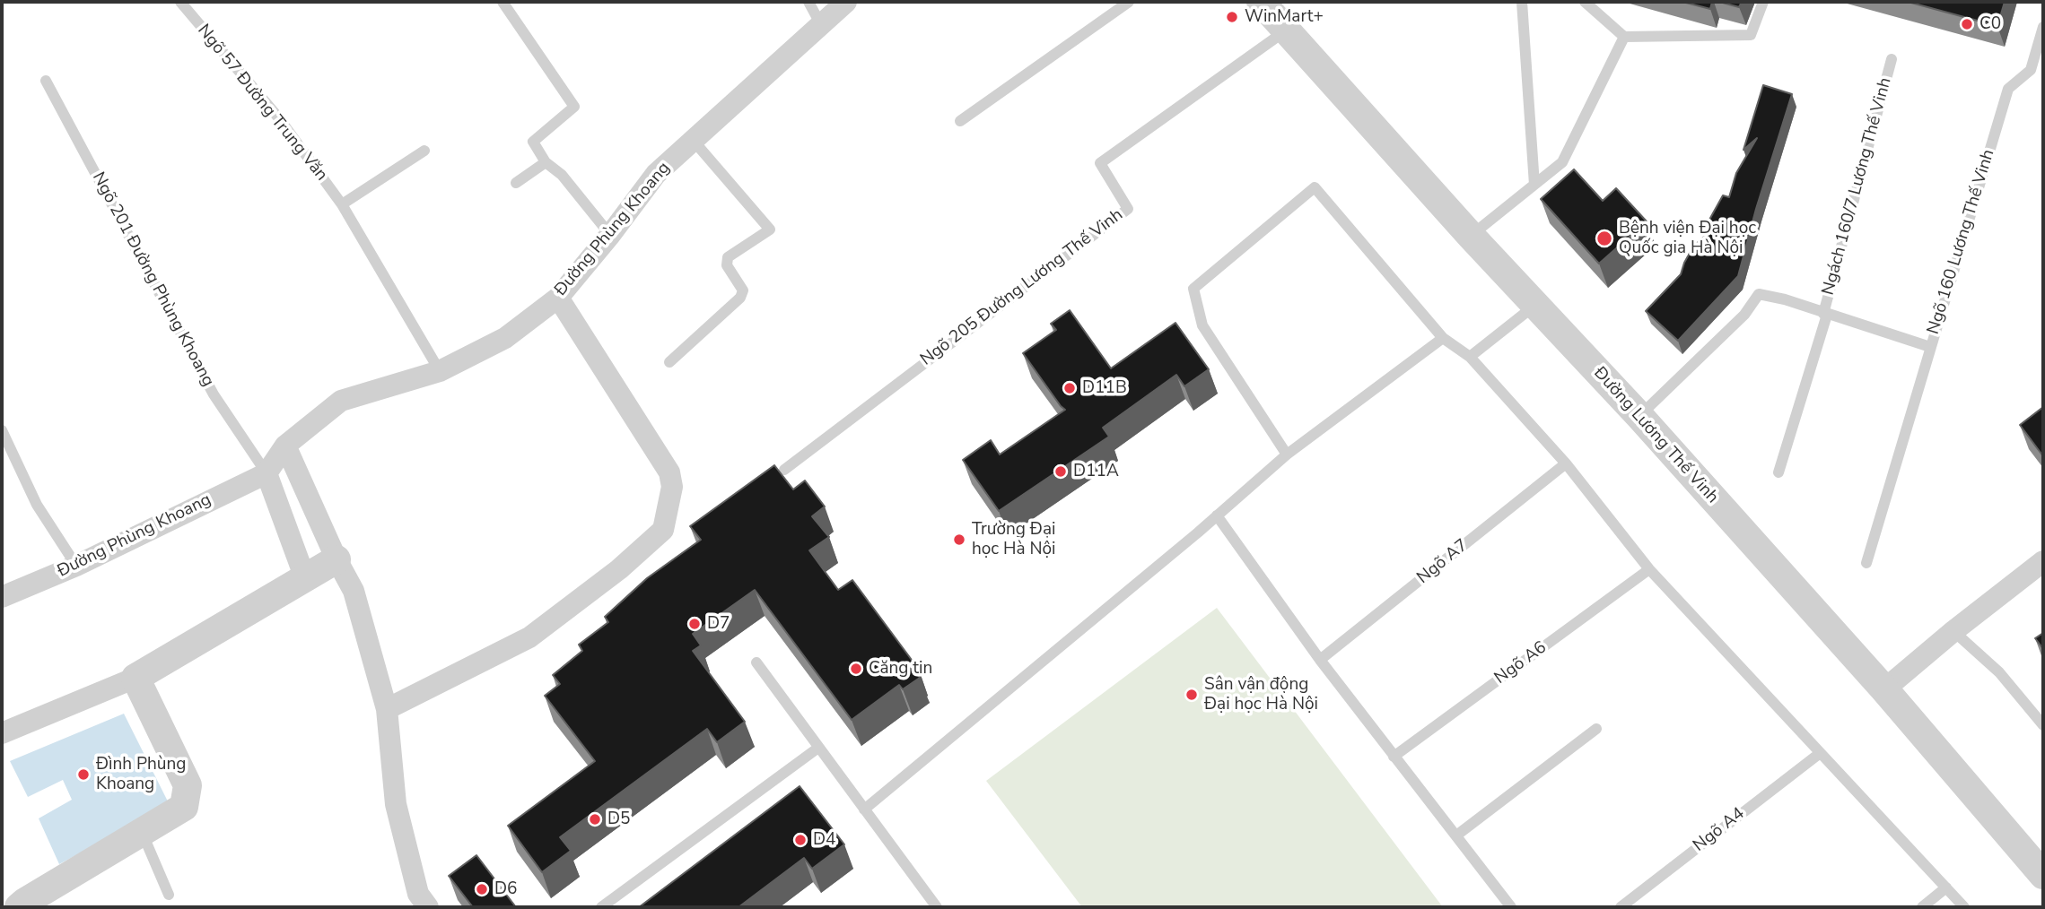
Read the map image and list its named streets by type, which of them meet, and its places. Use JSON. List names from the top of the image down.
{
  "streets": {
    "street": ["Đường Phùng Khoang", "Đường Lương Thế Vinh"],
    "lane": [
      "Ngõ 57 Đường Trung Văn",
      "Ngách 160/7 Lương Thế Vinh",
      "Ngõ 160 Lương Thế Vinh",
      "Ngõ 201 Đường Phùng Khoang",
      "Ngõ 205 Đường Lương Thế Vinh",
      "Ngõ A7",
      "Ngõ A6",
      "Ngõ A4"
    ]
  },
  "crossings": [
    ["Ngõ 57 Đường Trung Văn", "Đường Phùng Khoang"],
    ["Ngách 160/7 Lương Thế Vinh", "Ngõ 160 Lương Thế Vinh"],
    ["Đường Phùng Khoang", "Ngõ 201 Đường Phùng Khoang"],
    ["Ngõ 160 Lương Thế Vinh", "Đường Lương Thế Vinh"],
    ["Ngõ 205 Đường Lương Thế Vinh", "Đường Lương Thế Vinh"]
  ],
  "places": [
    "WinMart+",
    "C0",
    "Bệnh viện Đại học Quốc gia Hà Nội",
    "D11B",
    "D11A",
    "Trường Đại học Hà Nội",
    "D7",
    "Căng tin",
    "Sân vận động Đại học Hà Nội",
    "Đình Phùng Khoang",
    "D5",
    "D4",
    "D6"
  ]
}
